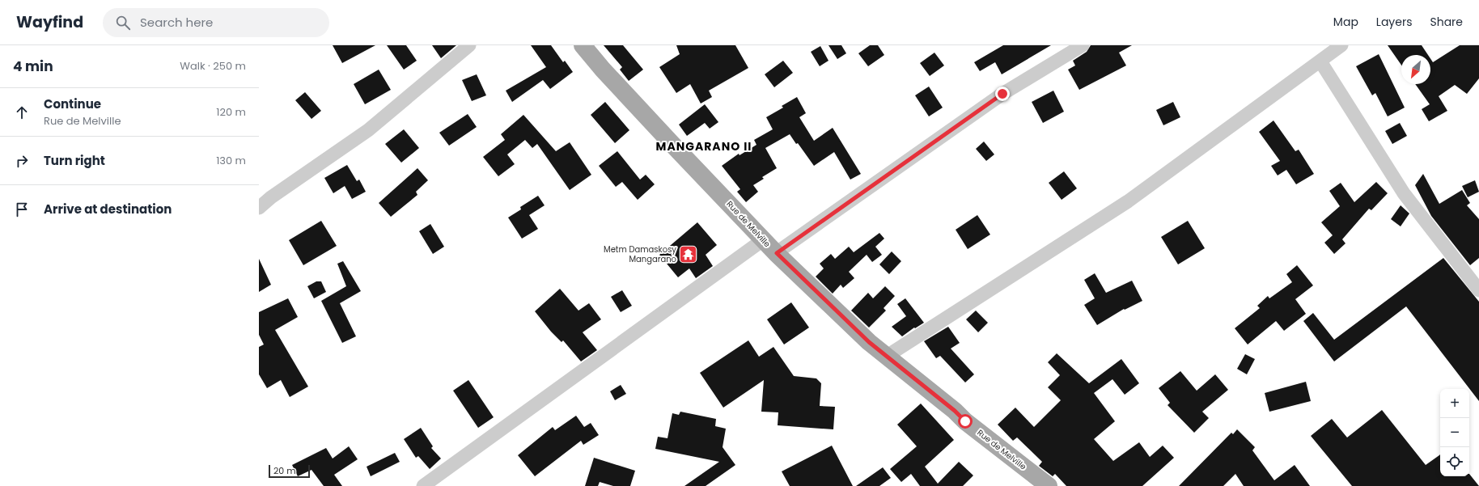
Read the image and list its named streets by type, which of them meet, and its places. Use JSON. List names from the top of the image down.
{
  "streets": {
    "main road": ["Rue de Melville"]
  },
  "districts": ["MANGARANO II"],
  "places": {
    "temple": ["Metm Damaskosy Mangarano"]
  },
  "scale_bar": "20 m",
  "north": "bottom left",
  "page": {
    "header": "Wayfind",
    "search": "Search here",
    "nav": ["Map", "Layers", "Share"],
    "heading": ["4 min", "Walk · 250 m"],
    "list": [
      ["Continue", "Rue de Melville", "120 m"],
      ["Turn right", "130 m"],
      "Arrive at destination"
    ],
    "map_buttons": ["+", "−"],
    "scale": "20 m"
  }
}
